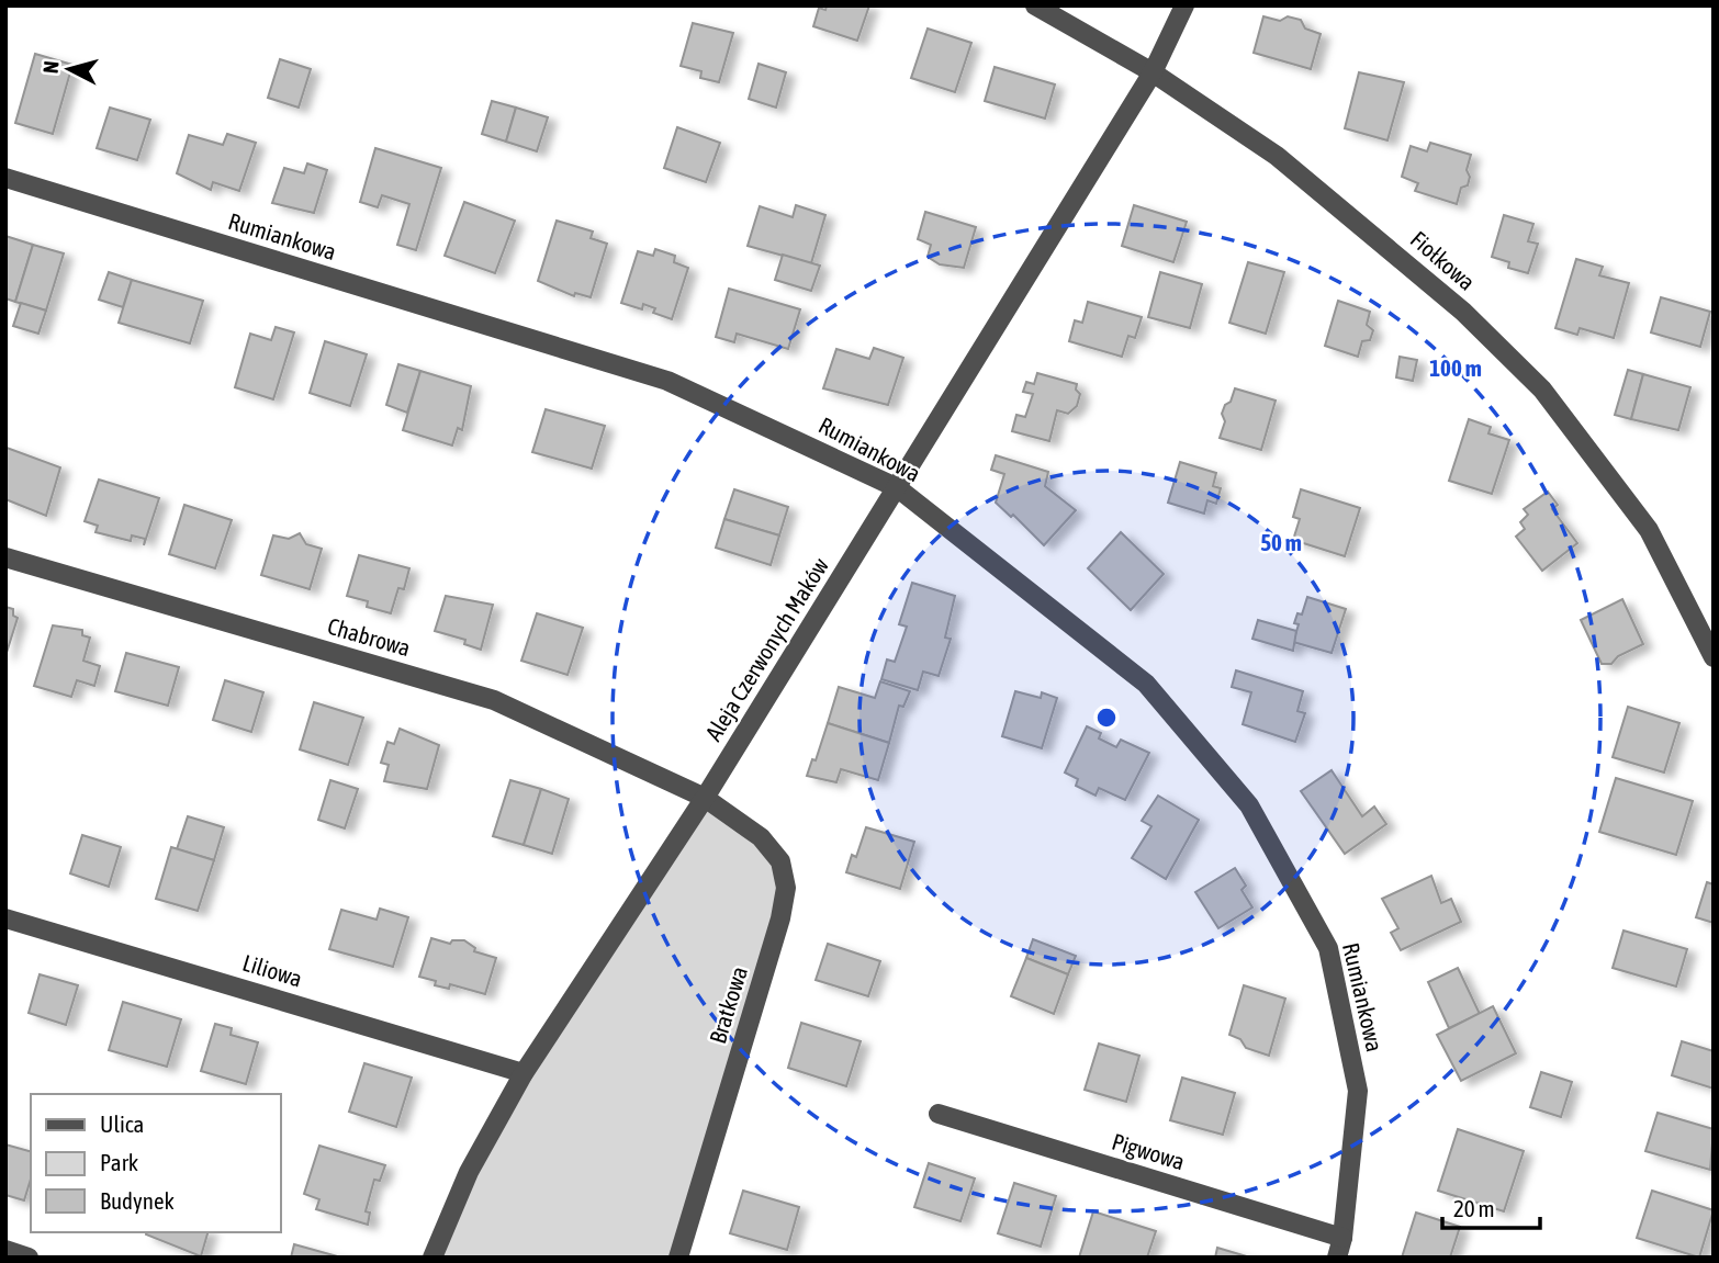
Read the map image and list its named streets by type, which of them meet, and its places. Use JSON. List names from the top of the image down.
{
  "streets": {
    "street": [
      "Rumiankowa",
      "Fiołkowa",
      "Chabrowa",
      "Aleja Czerwonych Maków",
      "Liliowa",
      "Bratkowa",
      "Pigwowa"
    ]
  },
  "crossings": [
    ["Rumiankowa", "Aleja Czerwonych Maków"],
    ["Rumiankowa", "Pigwowa"],
    ["Fiołkowa", "Aleja Czerwonych Maków"],
    ["Chabrowa", "Aleja Czerwonych Maków"],
    ["Chabrowa", "Bratkowa"],
    ["Aleja Czerwonych Maków", "Liliowa"],
    ["Aleja Czerwonych Maków", "Bratkowa"]
  ],
  "legend": ["Ulica", "Park", "Budynek"],
  "scale_bar": "20 m",
  "north": "left",
  "rings": ["100 m", "50 m"]
}
